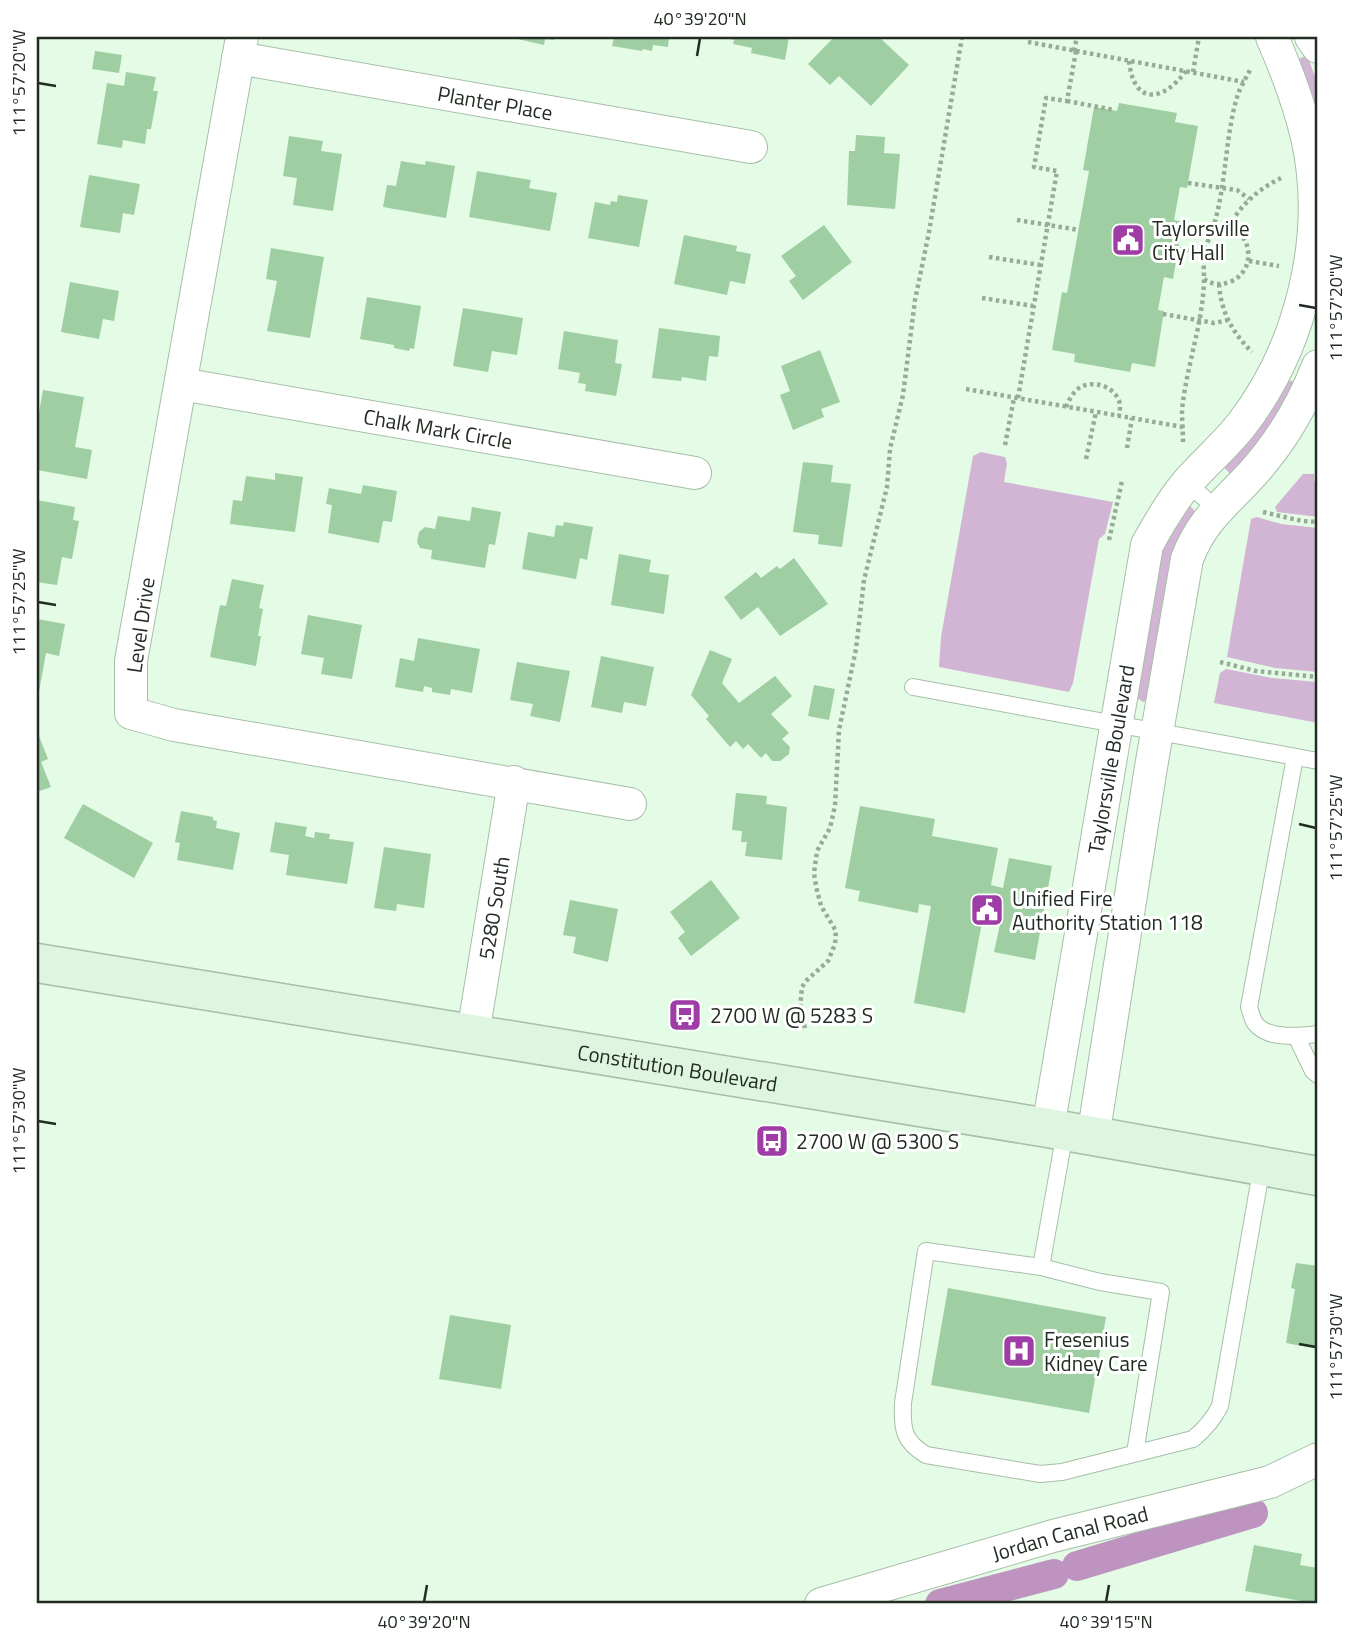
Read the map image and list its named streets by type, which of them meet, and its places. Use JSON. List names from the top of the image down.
{
  "streets": {
    "main road": ["Constitution Boulevard"],
    "street": [
      "Planter Place",
      "Chalk Mark Circle",
      "Level Drive",
      "Taylorsville Boulevard",
      "5280 South",
      "Jordan Canal Road"
    ]
  },
  "crossings": [
    ["Planter Place", "Level Drive"],
    ["Chalk Mark Circle", "Level Drive"],
    ["Level Drive", "5280 South"],
    ["Taylorsville Boulevard", "Constitution Boulevard"],
    ["5280 South", "Constitution Boulevard"]
  ],
  "places": {
    "public building": ["Taylorsville City Hall", "Unified Fire Authority Station 118"],
    "bus stop": ["2700 W @ 5283 S", "2700 W @ 5300 S"],
    "hospital": ["Fresenius Kidney Care"]
  },
  "coordinates": [
    "40°39'20\"N",
    "111°57'20\"W",
    "111°57'25\"W",
    "111°57'30\"W",
    "40°39'15\"N"
  ]
}
